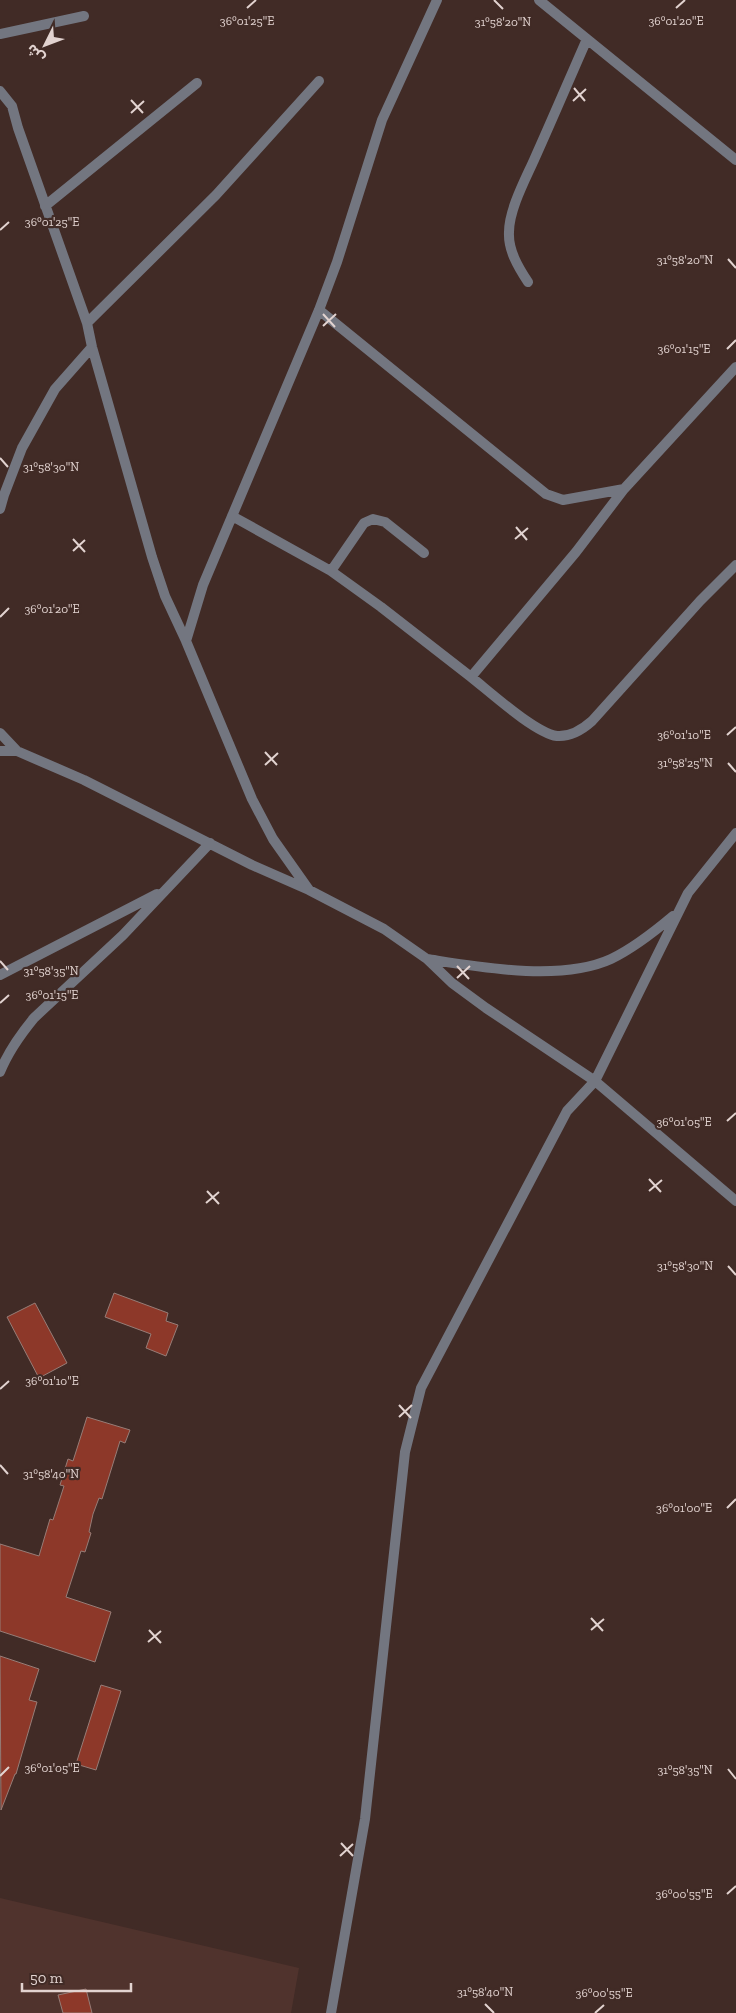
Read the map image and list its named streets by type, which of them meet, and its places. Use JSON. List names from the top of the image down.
{
  "scale_bar": "50 m",
  "north": "bottom left",
  "coordinates": [
    "36°01'25\"E",
    "36°01'20\"E",
    "31°58'20\"N",
    "36°01'15\"E",
    "31°58'30\"N",
    "36°01'10\"E",
    "31°58'25\"N",
    "31°58'35\"N",
    "36°01'05\"E",
    "31°58'40\"N",
    "36°01'00\"E",
    "36°00'55\"E"
  ]
}
